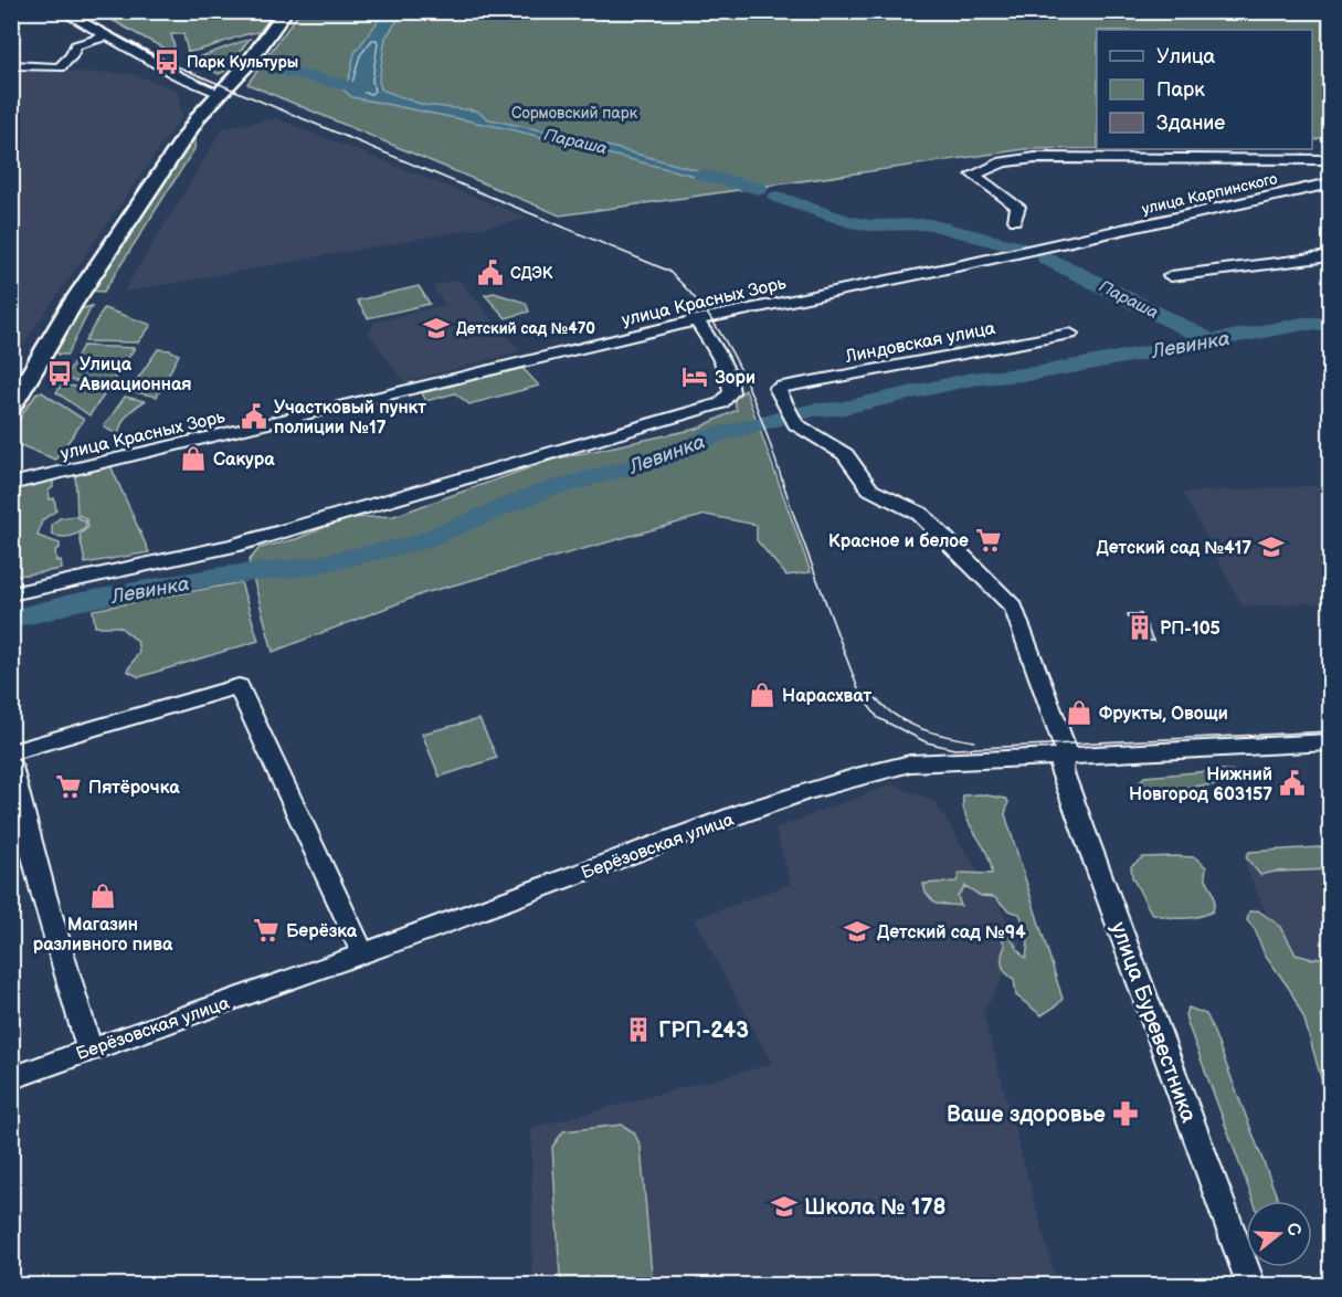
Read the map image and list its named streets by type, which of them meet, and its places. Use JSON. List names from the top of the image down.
{
  "streets": {
    "street": [
      "улица Карпинского",
      "улица Красных Зорь",
      "Линдовская улица",
      "Берёзовская улица",
      "улица Буревестника"
    ]
  },
  "crossings": [
    ["улица Карпинского", "улица Красных Зорь"],
    ["Линдовская улица", "улица Буревестника"],
    ["Берёзовская улица", "улица Буревестника"]
  ],
  "water": ["Параша", "Левинка"],
  "parks": ["Сормовский парк"],
  "places": {
    "bus stop": ["Парк Культуры", "Улица Авиационная"],
    "public building": ["СДЭК", "Участковый пункт полиции №17", "Нижний Новгород 603157"],
    "school or university": [
      "Детский сад №470",
      "Детский сад №417",
      "Детский сад №94",
      "Школа № 178"
    ],
    "hotel": ["Зори"],
    "shop": [
      "Сакура",
      "Нарасхват",
      "Фрукты, Овощи",
      "Магазин разливного пива"
    ],
    "supermarket": ["Красное и белое", "Пятёрочка", "Берёзка"],
    "building": ["РП-105", "ГРП-243"],
    "pharmacy": ["Ваше здоровье"]
  },
  "legend": ["Улица", "Парк", "Здание"],
  "north": "right"
}
